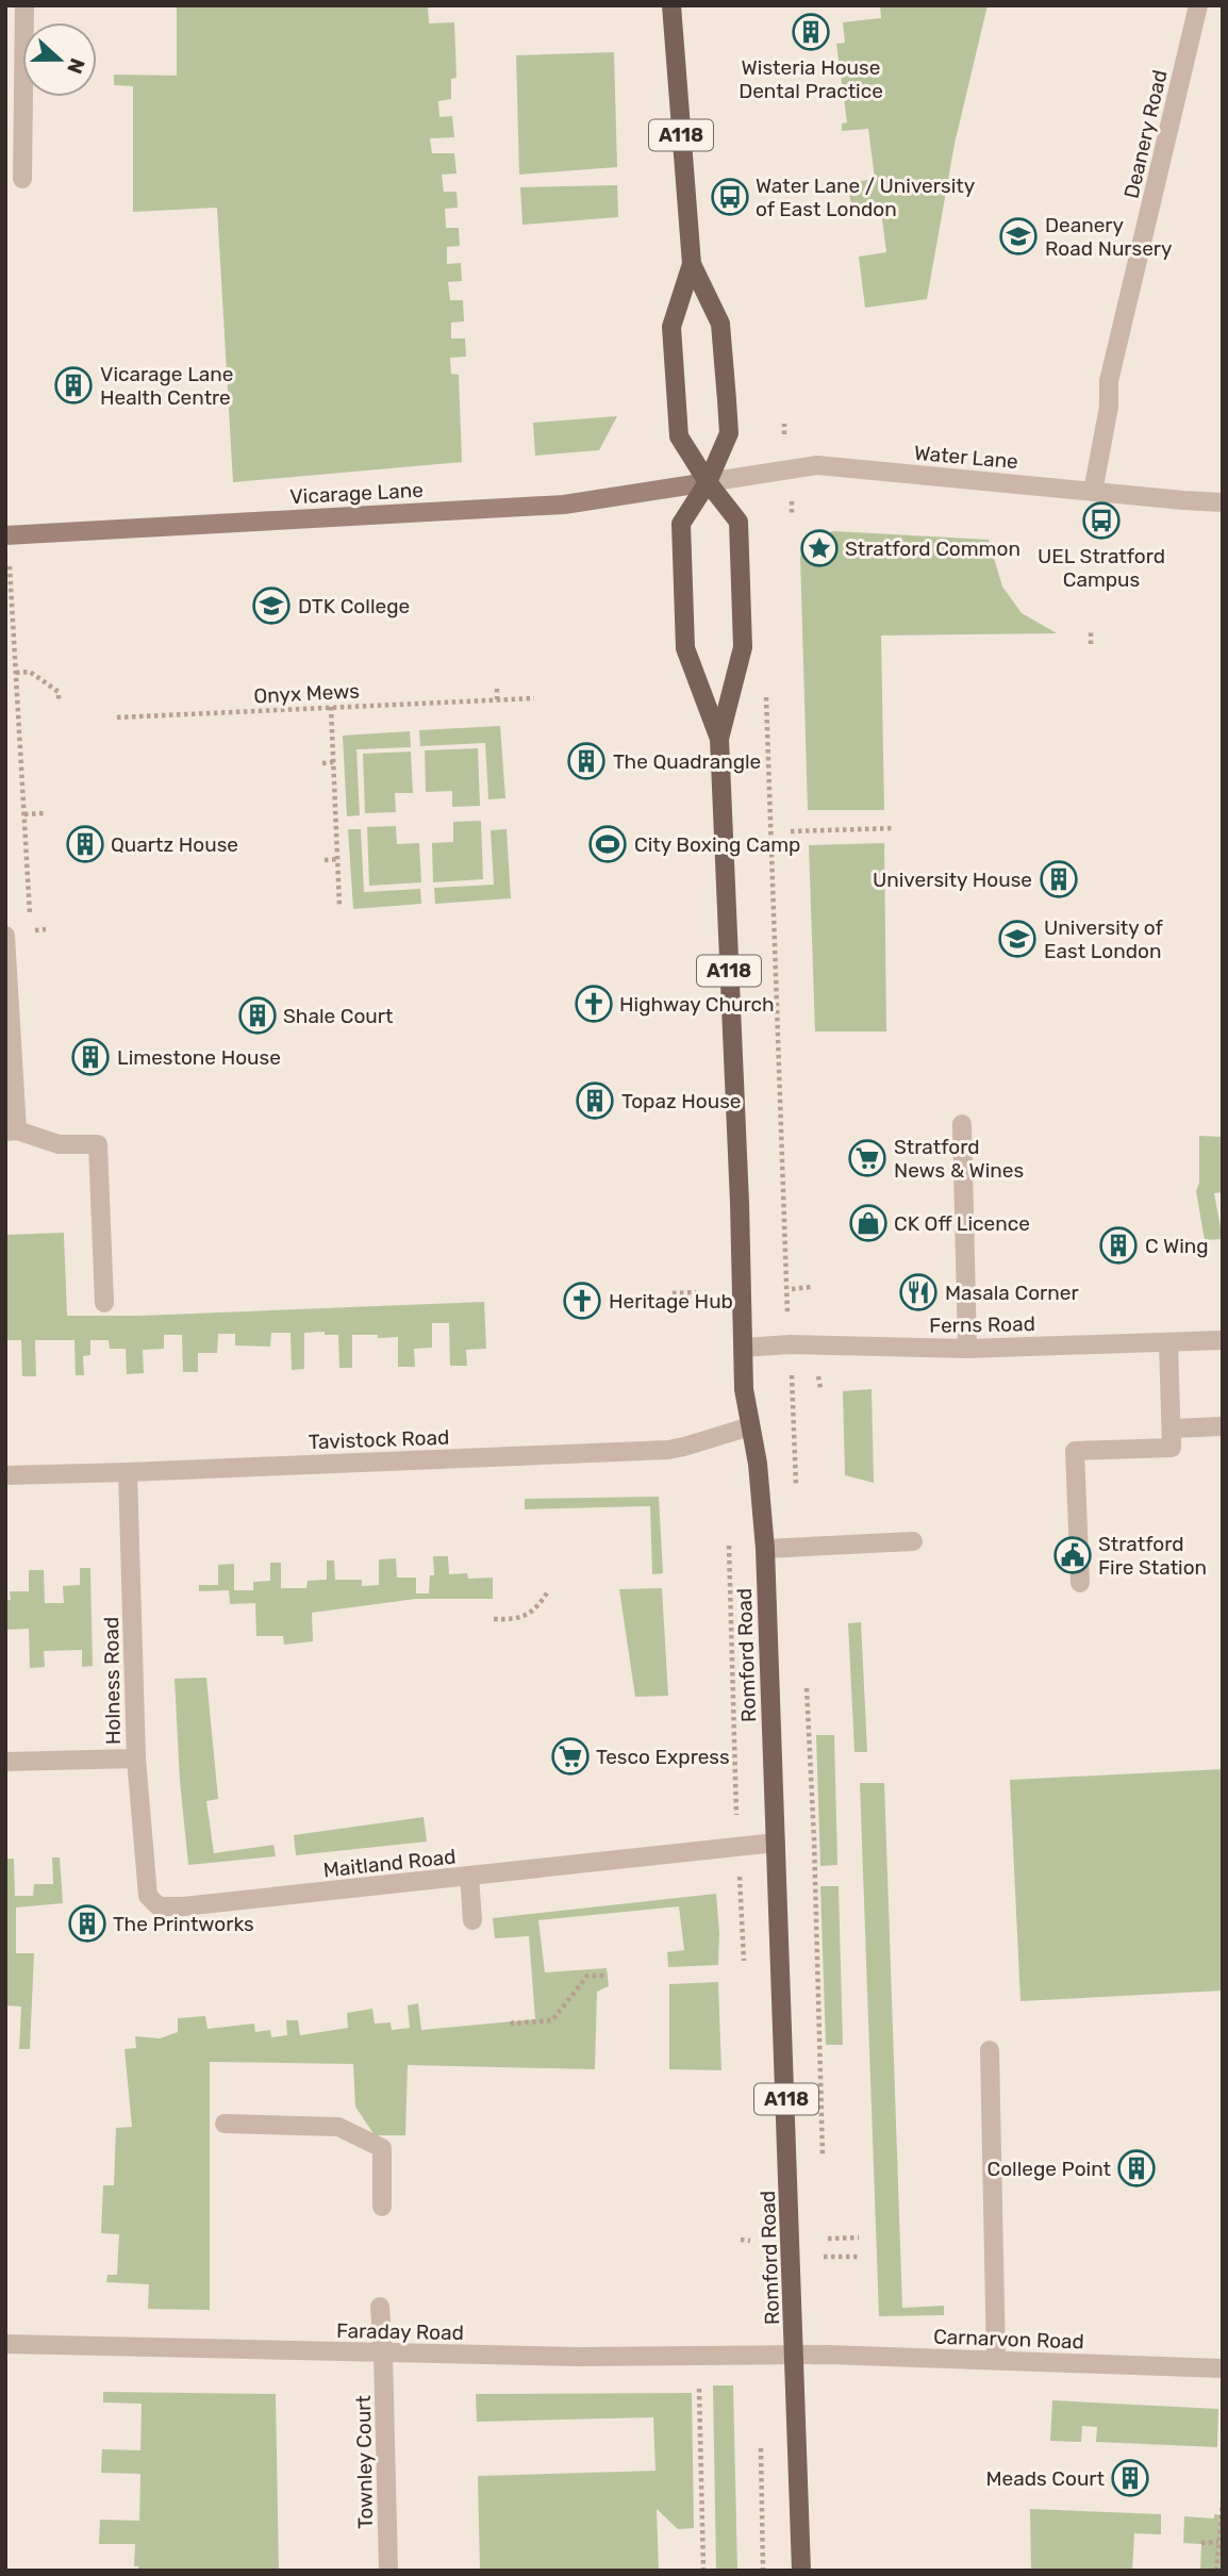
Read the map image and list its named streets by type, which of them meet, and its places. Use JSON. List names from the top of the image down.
{
  "streets": {
    "main road": ["A118", "Vicarage Lane", "Romford Road"],
    "street": [
      "Deanery Road",
      "Water Lane",
      "Ferns Road",
      "Tavistock Road",
      "Holness Road",
      "Maitland Road",
      "Faraday Road",
      "Carnarvon Road",
      "Townley Court"
    ],
    "path": ["Onyx Mews"]
  },
  "crossings": [
    ["Deanery Road", "Water Lane"],
    ["Water Lane", "Vicarage Lane"],
    ["Water Lane", "Romford Road"],
    ["Vicarage Lane", "Romford Road"],
    ["Ferns Road", "Romford Road"],
    ["Tavistock Road", "Romford Road"],
    ["Tavistock Road", "Holness Road"],
    ["Romford Road", "Maitland Road"],
    ["Romford Road", "Faraday Road"],
    ["Romford Road", "Carnarvon Road"],
    ["Holness Road", "Maitland Road"],
    ["Faraday Road", "Carnarvon Road"],
    ["Faraday Road", "Townley Court"]
  ],
  "places": {
    "building": [
      "Wisteria House Dental Practice",
      "Vicarage Lane Health Centre",
      "The Quadrangle",
      "Quartz House",
      "University House",
      "Shale Court",
      "Limestone House",
      "Topaz House",
      "C Wing",
      "The Printworks",
      "College Point",
      "Meads Court"
    ],
    "bus stop": ["Water Lane / University of East London", "UEL Stratford Campus"],
    "school or university": ["Deanery Road Nursery", "DTK College", "University of East London"],
    "place": ["Stratford Common"],
    "sports": ["City Boxing Camp"],
    "church": ["Highway Church", "Heritage Hub"],
    "supermarket": ["Stratford News & Wines", "Tesco Express"],
    "shop": ["CK Off Licence"],
    "restaurant": ["Masala Corner"],
    "public building": ["Stratford Fire Station"]
  },
  "north": "right"
}
